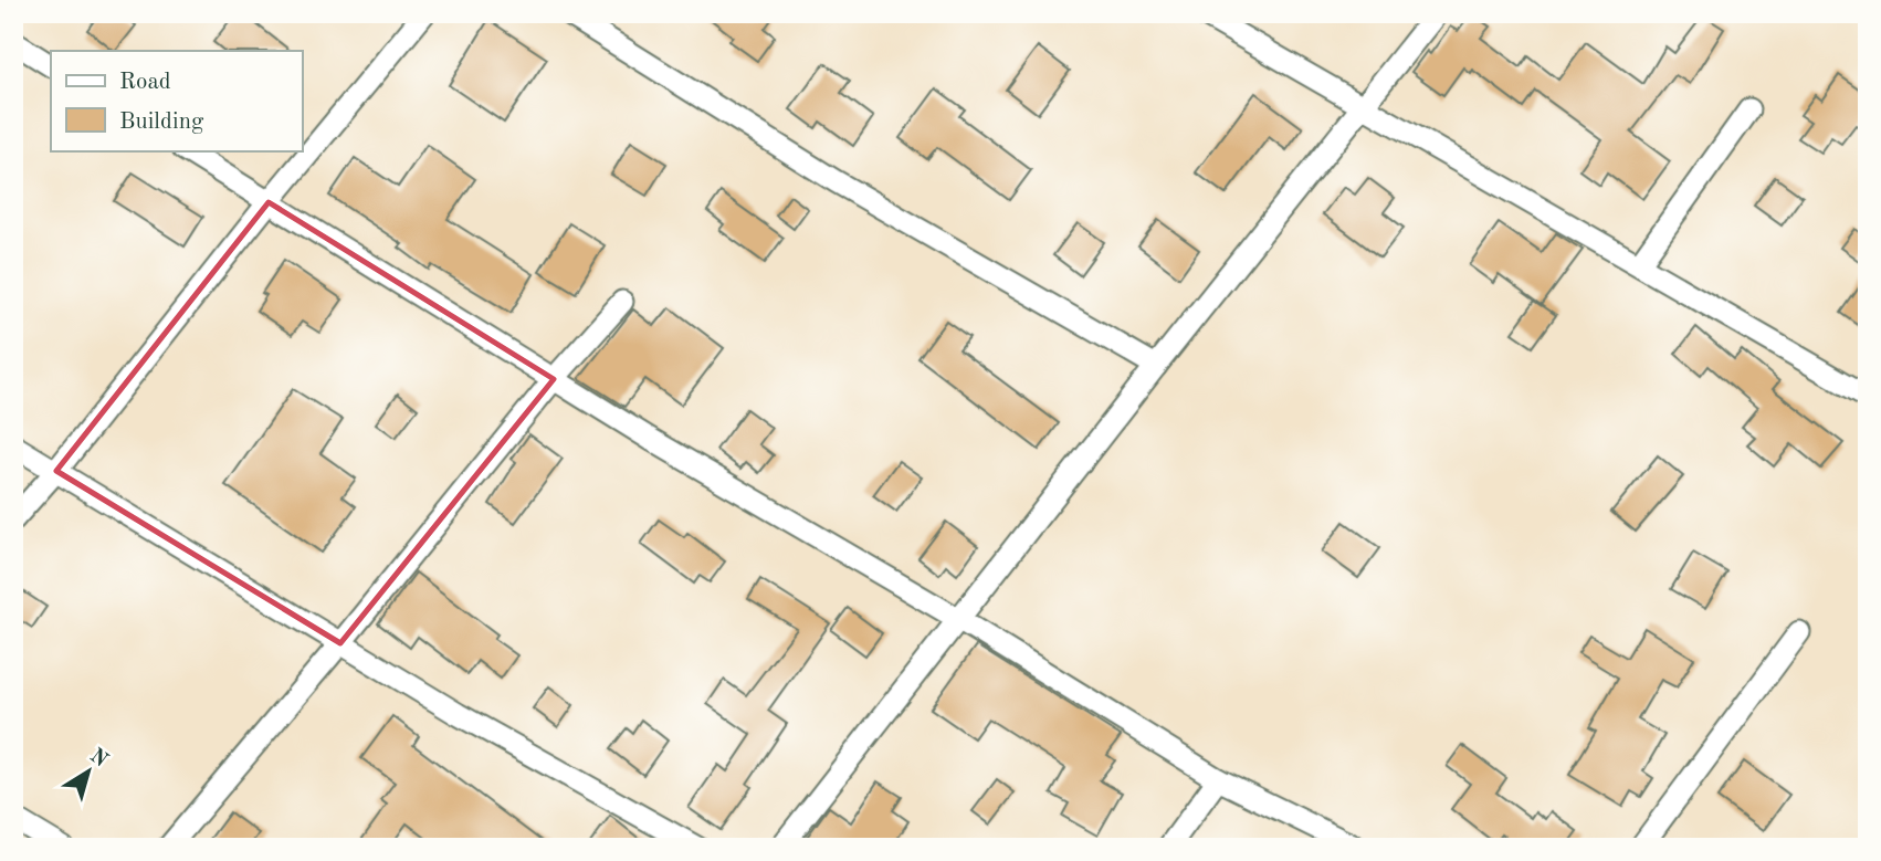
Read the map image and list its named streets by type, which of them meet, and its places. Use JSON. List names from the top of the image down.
{
  "legend": ["Road", "Building"],
  "north": "top right"
}
